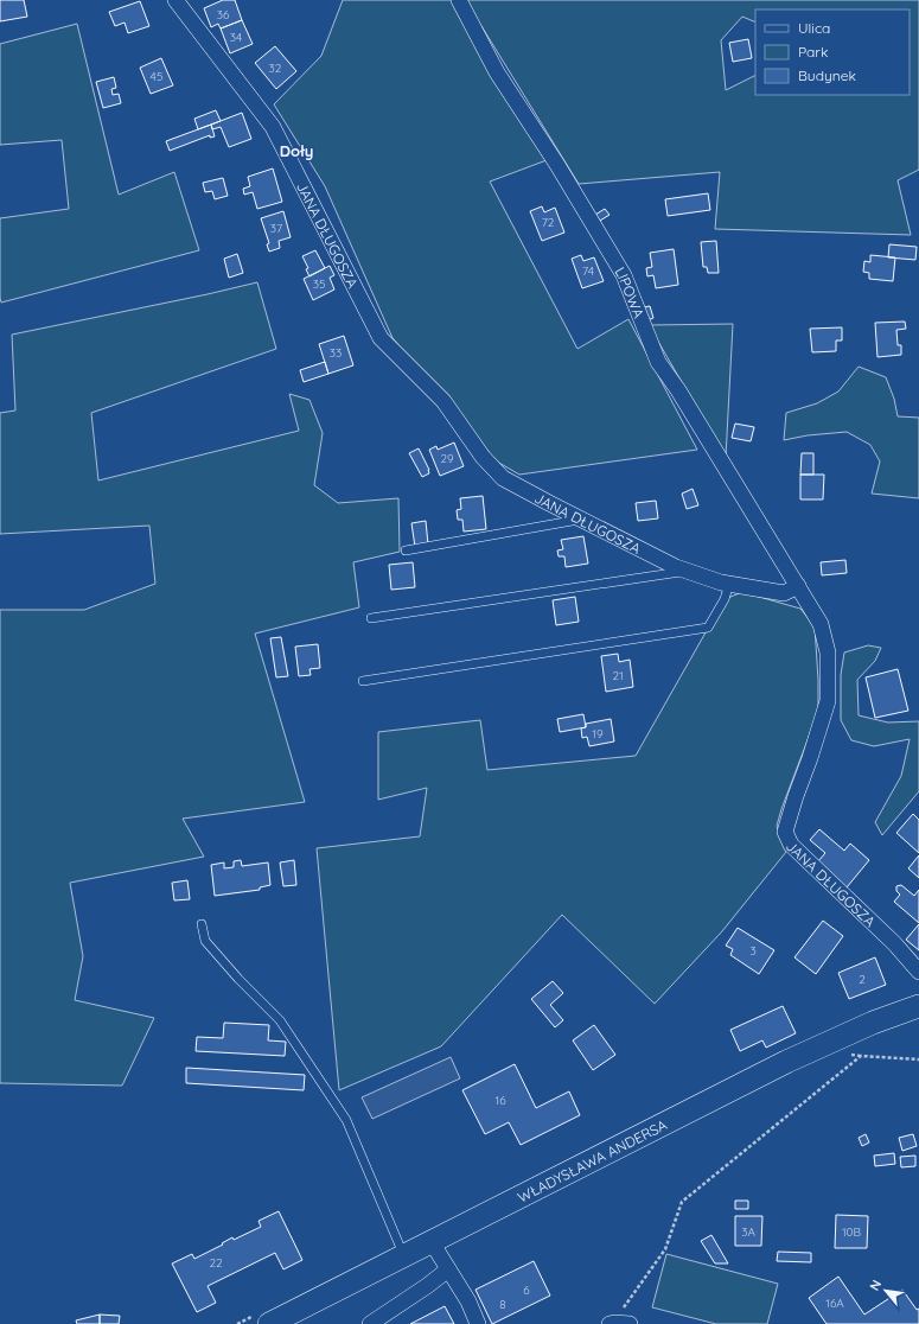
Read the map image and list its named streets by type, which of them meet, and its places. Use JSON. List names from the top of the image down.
{
  "streets": {
    "main road": ["WŁADYSŁAWA ANDERSA"],
    "street": ["JANA DŁUGOSZA", "LIPOWA"]
  },
  "crossings": [
    ["JANA DŁUGOSZA", "LIPOWA"]
  ],
  "districts": ["Doły"],
  "house_numbers": [
    "36",
    "34",
    "32",
    "45",
    "72",
    "37",
    "74",
    "35",
    "33",
    "29",
    "21",
    "19",
    "3",
    "2",
    "16",
    "3A",
    "10B",
    "22",
    "6",
    "16A",
    "8"
  ],
  "legend": ["Ulica", "Park", "Budynek"],
  "north": "top left"
}
